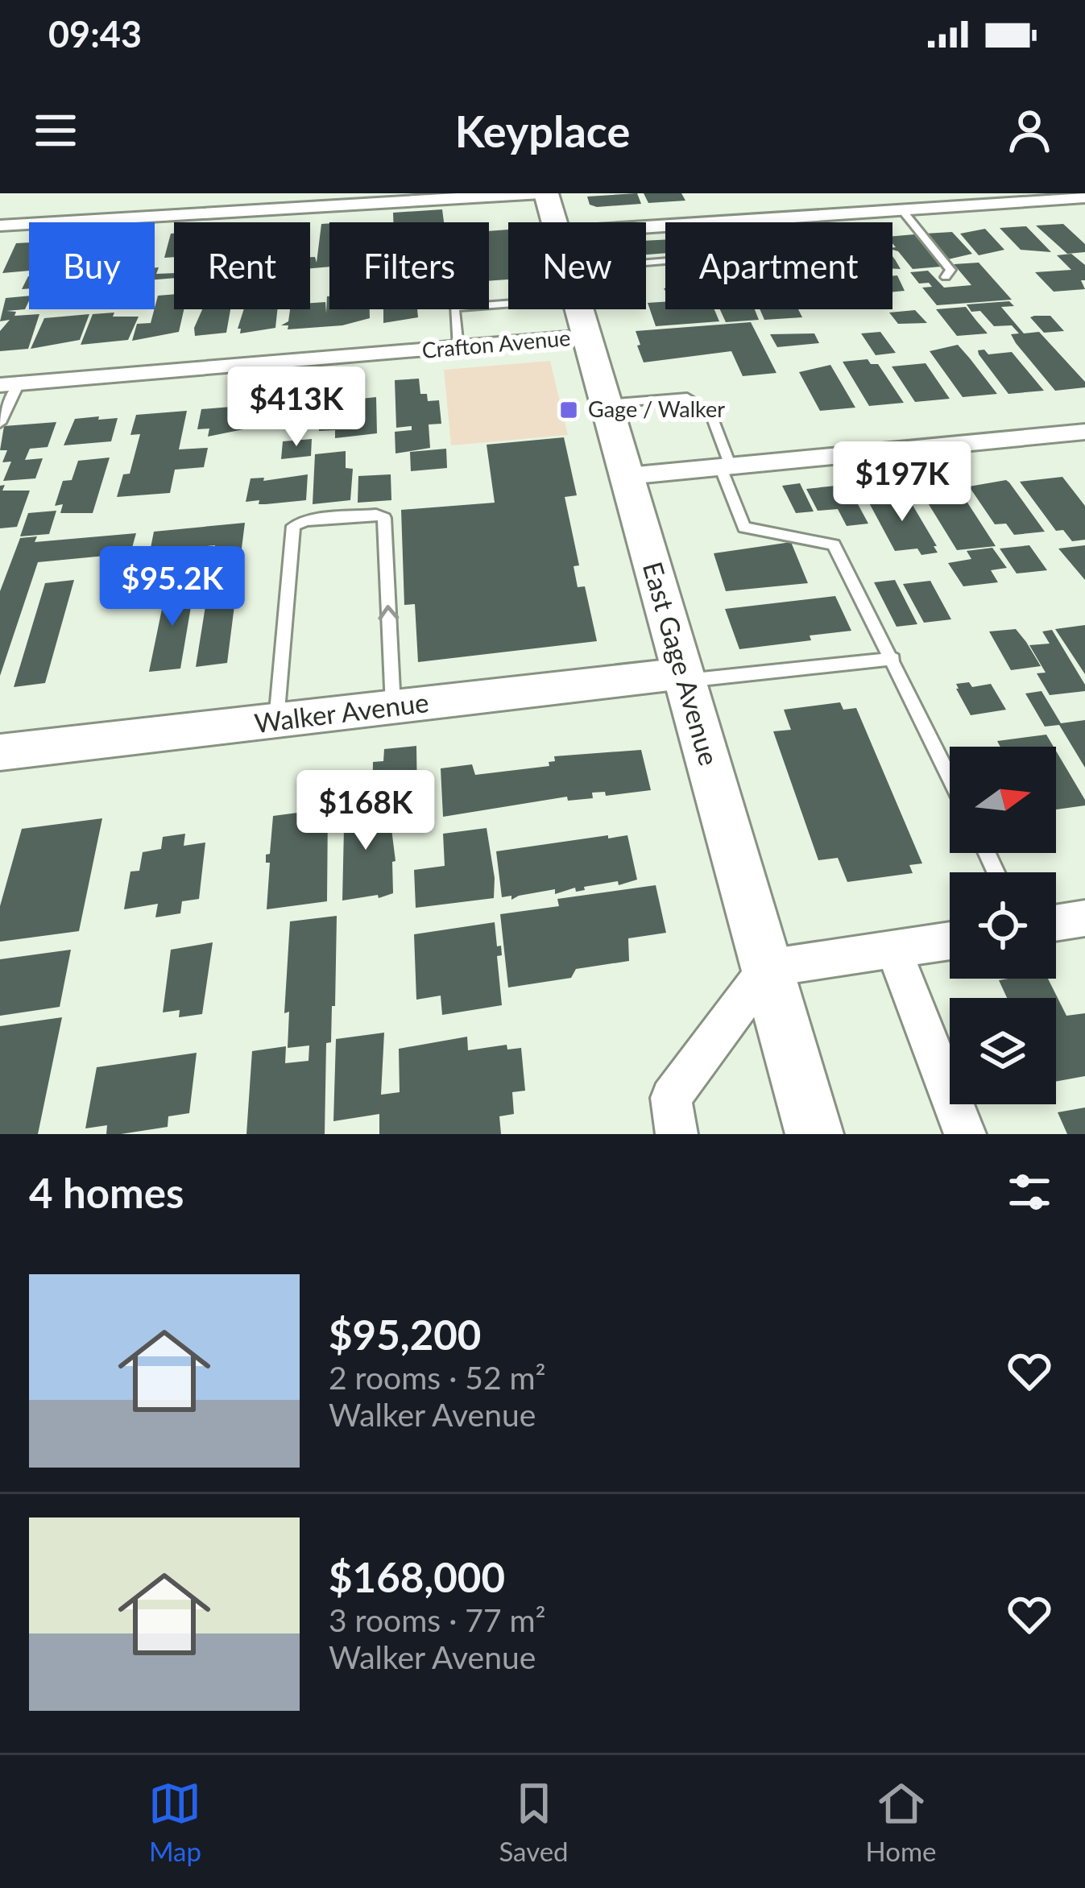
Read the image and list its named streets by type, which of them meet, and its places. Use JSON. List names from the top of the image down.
{
  "streets": {
    "main road": ["East Gage Avenue"],
    "street": ["Crafton Avenue", "Walker Avenue"]
  },
  "crossings": [
    ["Crafton Avenue", "East Gage Avenue"],
    ["East Gage Avenue", "Walker Avenue"]
  ],
  "places": {
    "transit": ["Gage / Walker"]
  },
  "north": "right",
  "page": {
    "status": "09:43",
    "header": "Keyplace",
    "chip": [
      "Buy",
      "Rent",
      "Filters",
      "New",
      "Apartment"
    ],
    "price": [
      "$413K",
      "$197K",
      "$95.2K",
      "$168K"
    ],
    "heading": "4 homes",
    "list": [
      {
        "name": "$95,200",
        "note": "2 rooms · 52 m² · Walker Avenue"
      },
      {
        "name": "$168,000",
        "note": "3 rooms · 77 m² · Walker Avenue"
      }
    ],
    "tabs": ["Map", "Saved", "Home"]
  }
}
